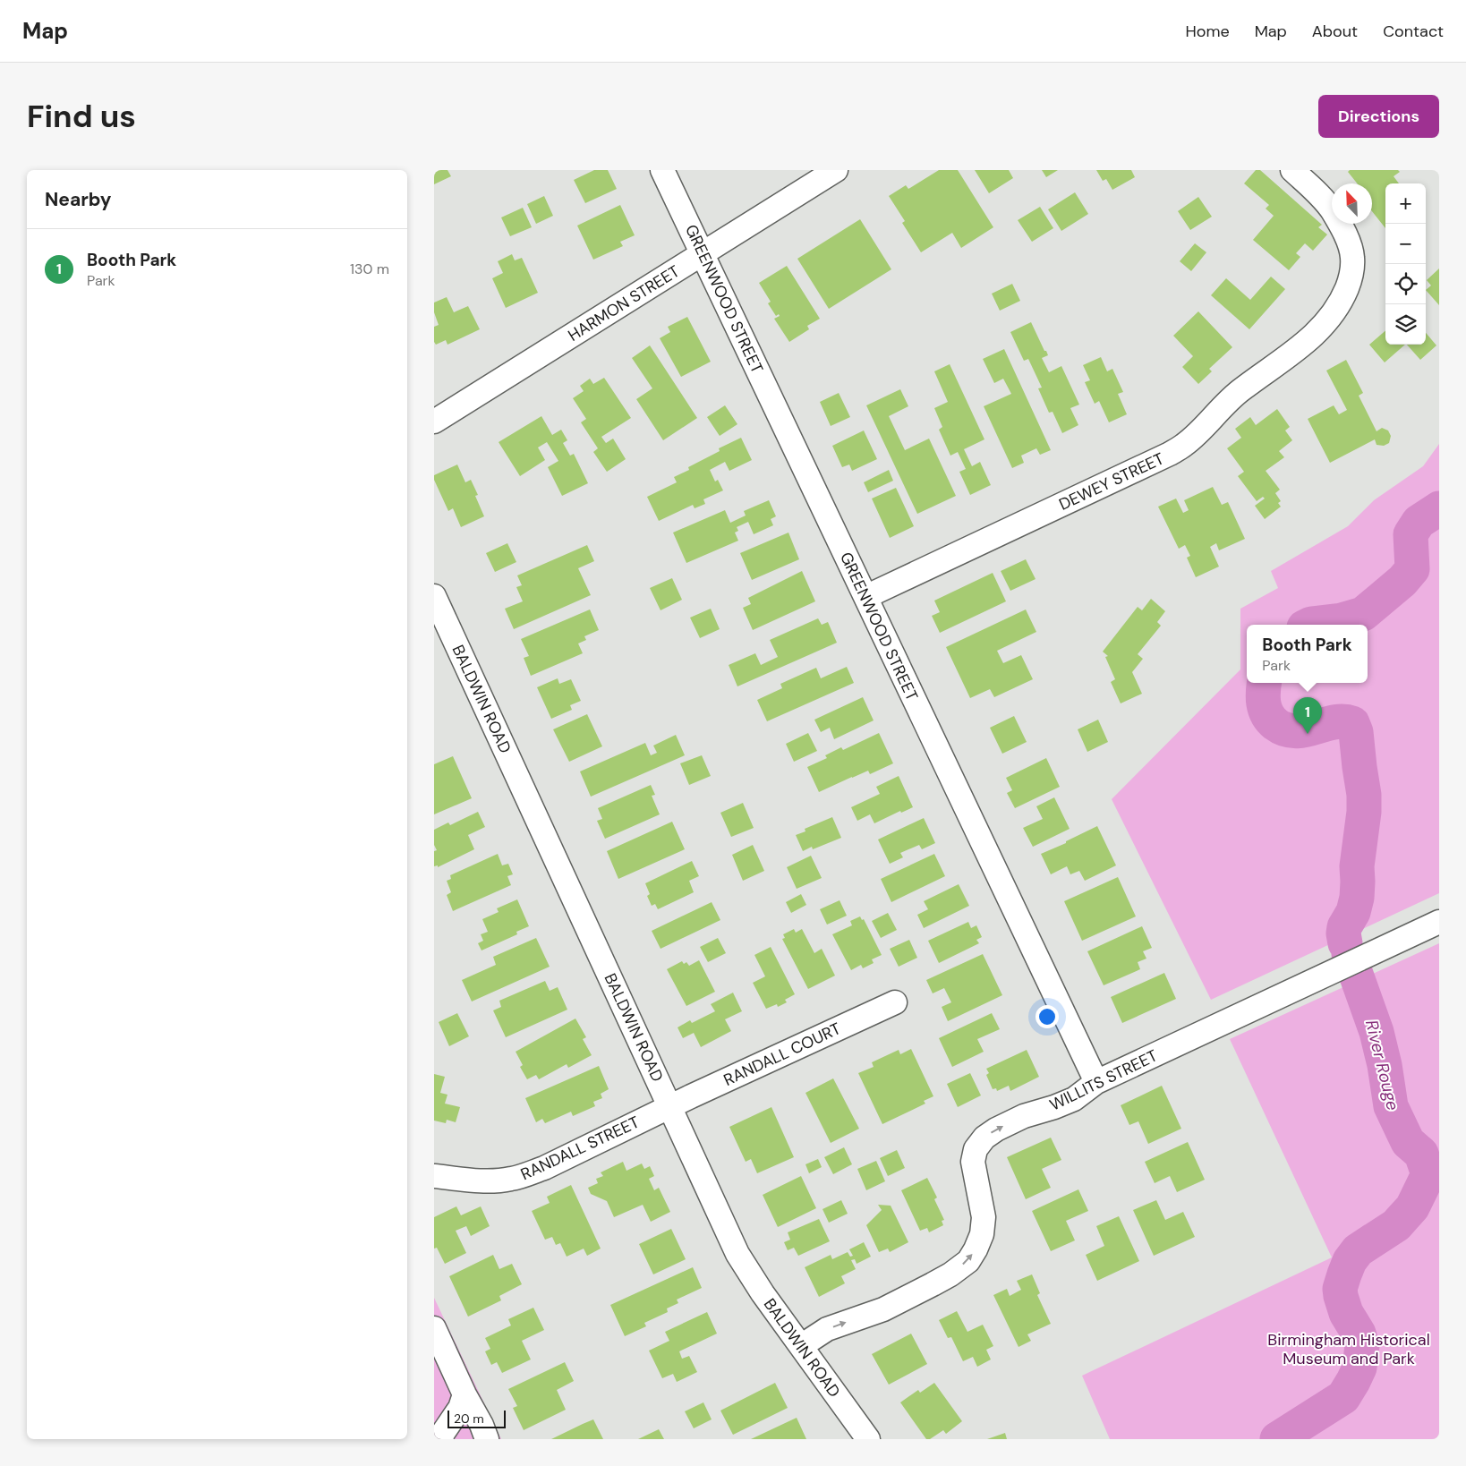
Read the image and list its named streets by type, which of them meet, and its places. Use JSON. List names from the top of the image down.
{
  "streets": {
    "street": [
      "GREENWOOD STREET",
      "HARMON STREET",
      "DEWEY STREET",
      "BALDWIN ROAD",
      "RANDALL COURT",
      "WILLITS STREET",
      "RANDALL STREET"
    ]
  },
  "crossings": [
    ["GREENWOOD STREET", "HARMON STREET"],
    ["GREENWOOD STREET", "DEWEY STREET"],
    ["GREENWOOD STREET", "WILLITS STREET"],
    ["BALDWIN ROAD", "RANDALL COURT"],
    ["BALDWIN ROAD", "WILLITS STREET"],
    ["BALDWIN ROAD", "RANDALL STREET"],
    ["RANDALL COURT", "RANDALL STREET"]
  ],
  "one_way": ["WILLITS STREET"],
  "water": ["River Rouge"],
  "parks": ["Birmingham Historical Museum and Park"],
  "scale_bar": "20 m",
  "north": "top left",
  "page": {
    "header": "Map",
    "nav": [
      "Home",
      "Map",
      "About",
      "Contact"
    ],
    "buttons": "Directions",
    "title": "Find us",
    "heading": "Nearby",
    "map_buttons": ["+", "−"],
    "list": [
      {
        "mark": "1",
        "name": "Booth Park",
        "note": "Park",
        "value": "130 m"
      }
    ],
    "popup": ["Booth Park", "Park"],
    "pins": "1",
    "scale": "20 m"
  }
}
